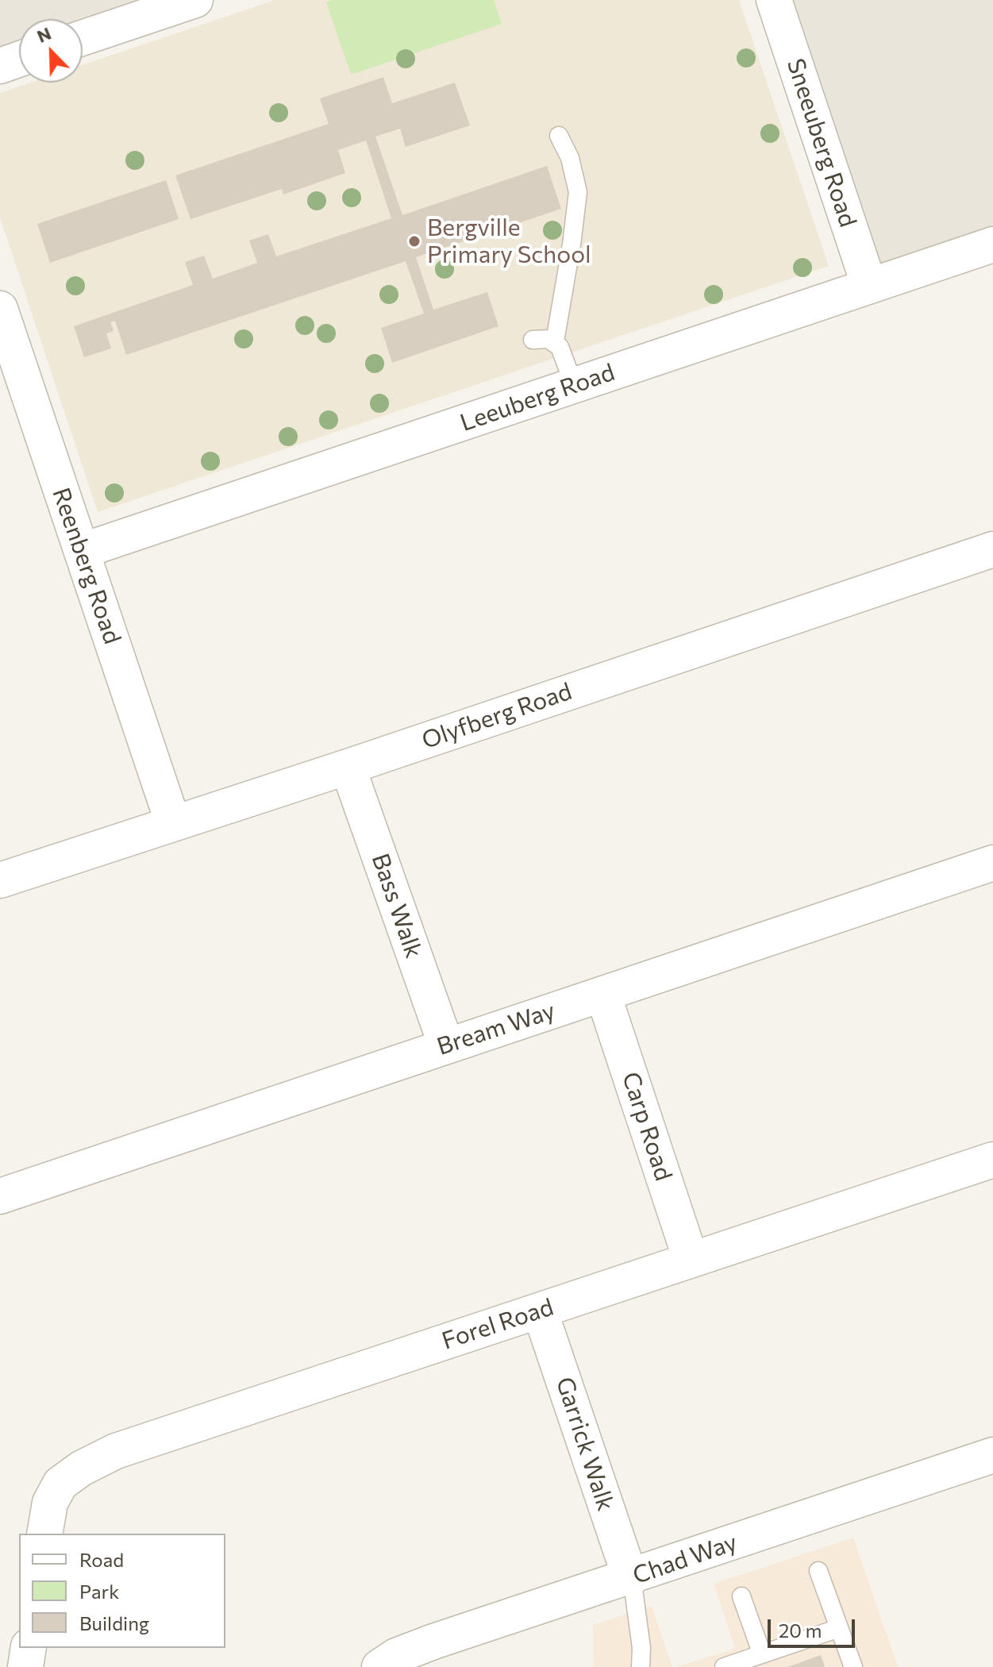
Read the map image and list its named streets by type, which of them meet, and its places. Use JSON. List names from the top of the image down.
{
  "streets": {
    "street": [
      "Sneeuberg Road",
      "Leeuberg Road",
      "Reenberg Road",
      "Olyfberg Road",
      "Bass Walk",
      "Bream Way",
      "Carp Road",
      "Forel Road",
      "Garrick Walk",
      "Chad Way"
    ]
  },
  "crossings": [
    ["Sneeuberg Road", "Leeuberg Road"],
    ["Leeuberg Road", "Reenberg Road"],
    ["Reenberg Road", "Olyfberg Road"],
    ["Olyfberg Road", "Bass Walk"],
    ["Bass Walk", "Bream Way"],
    ["Bream Way", "Carp Road"],
    ["Carp Road", "Forel Road"],
    ["Forel Road", "Garrick Walk"],
    ["Garrick Walk", "Chad Way"]
  ],
  "places": ["Bergville Primary School"],
  "legend": ["Road", "Park", "Building"],
  "scale_bar": "20 m",
  "north": "top left"
}
